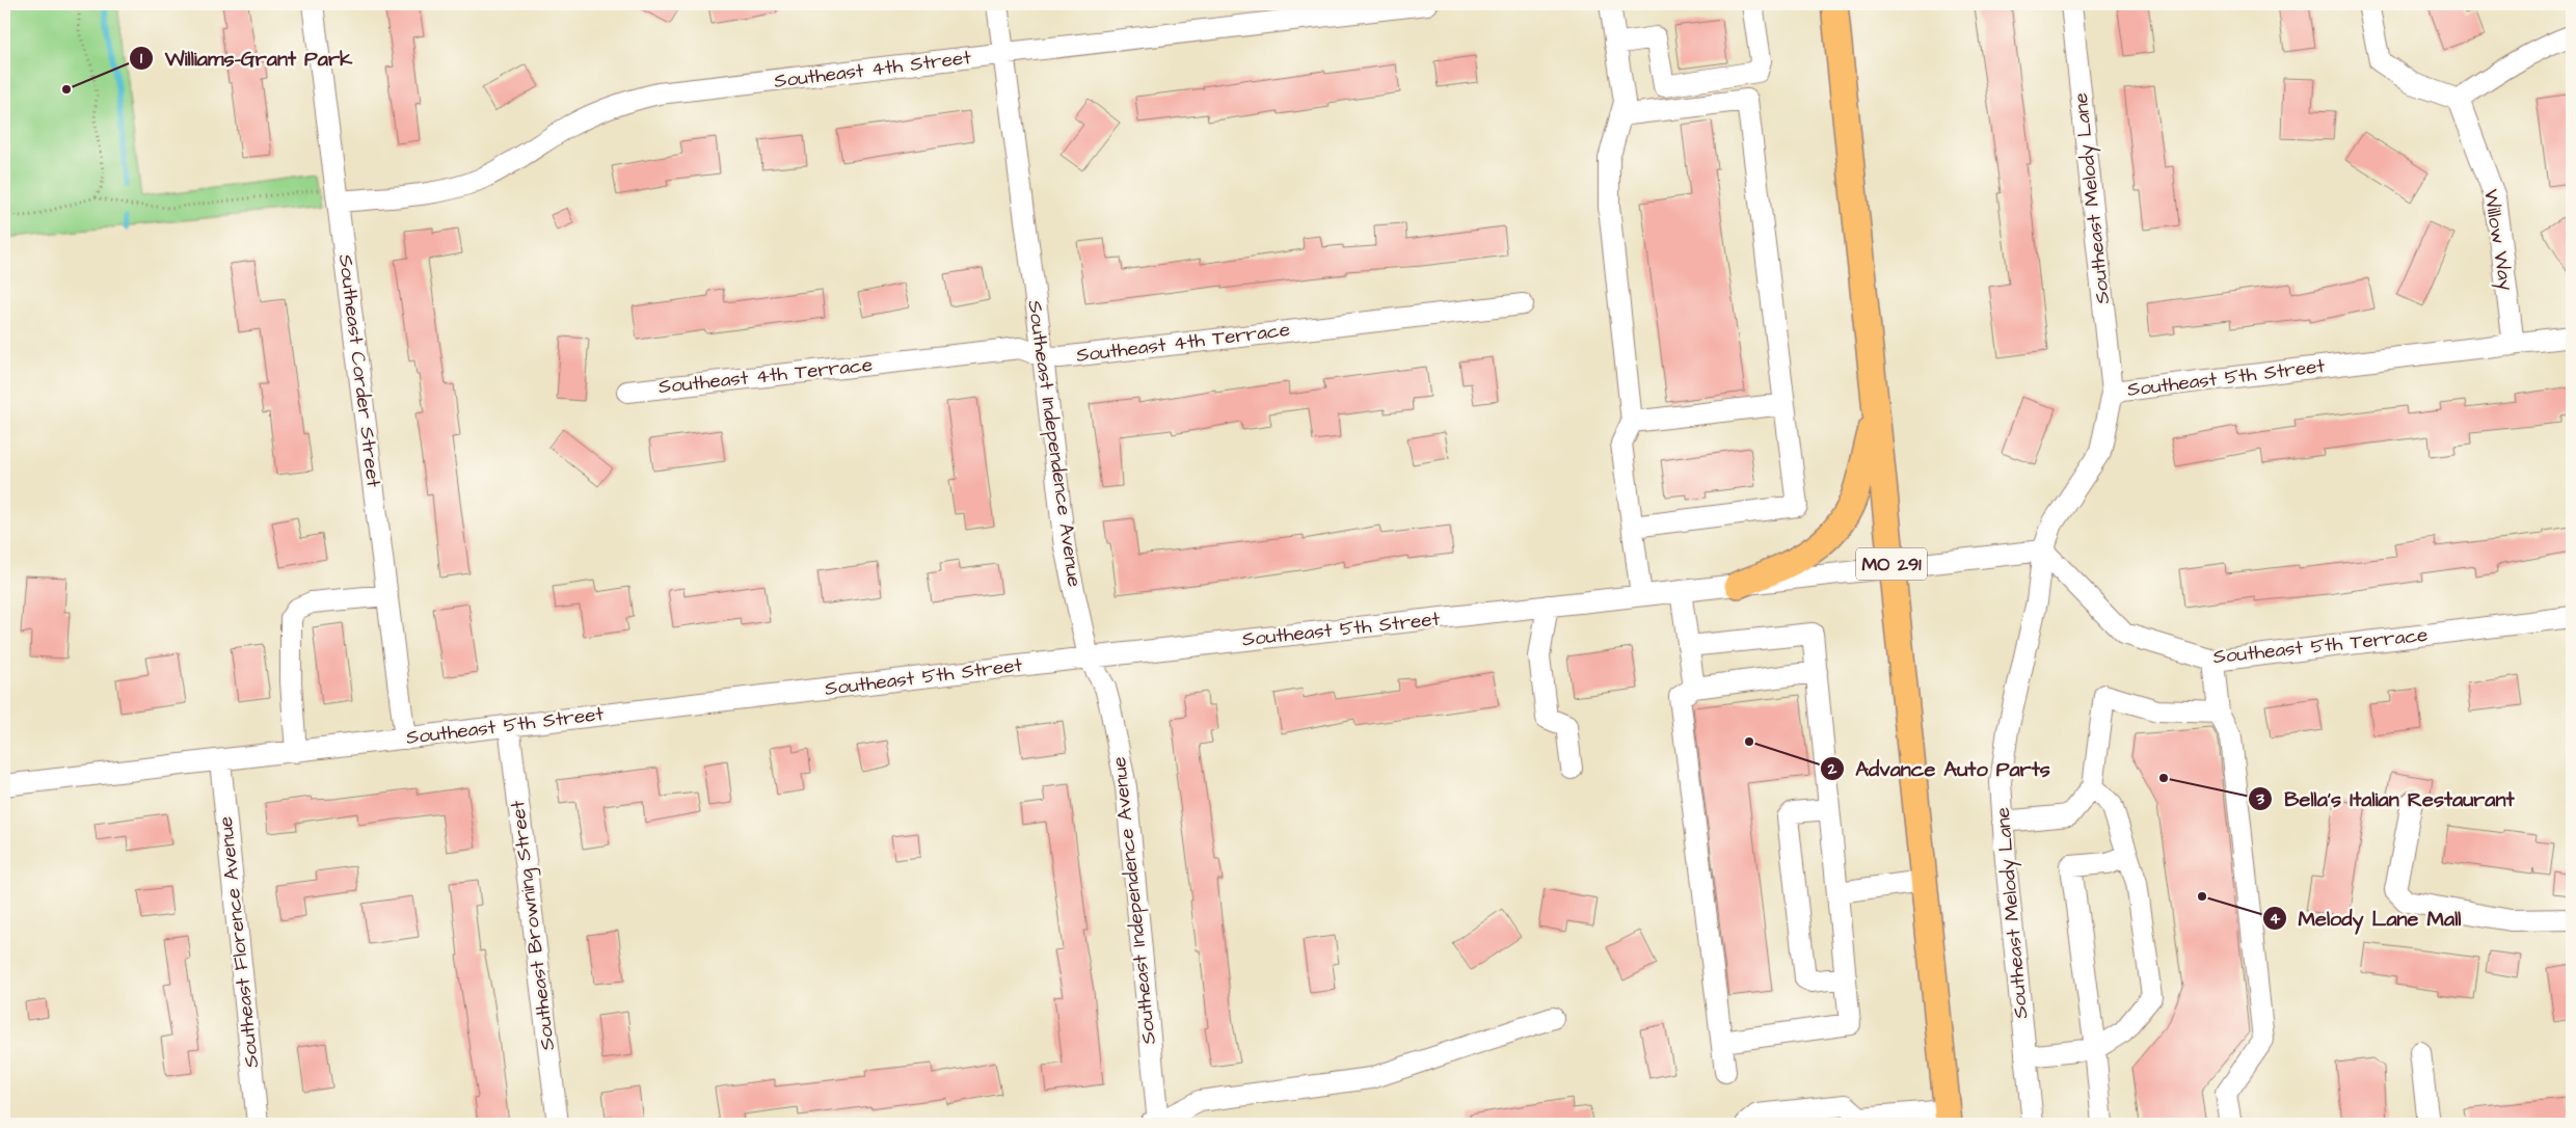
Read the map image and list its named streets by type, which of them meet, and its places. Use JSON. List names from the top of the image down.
{
  "streets": {
    "main road": ["MO 291"],
    "street": [
      "Southeast 4th Street",
      "Southeast Melody Lane",
      "Willow Way",
      "Southeast 4th Terrace",
      "Southeast Corder Street",
      "Southeast 5th Street",
      "Southeast Independence Avenue",
      "Southeast 5th Terrace",
      "Southeast Browning Street",
      "Southeast Florence Avenue"
    ]
  },
  "crossings": [
    ["Southeast 4th Street", "Southeast Corder Street"],
    ["Southeast 4th Street", "Southeast Independence Avenue"],
    ["Southeast Melody Lane", "Southeast 5th Street"],
    ["Southeast Melody Lane", "Southeast 5th Terrace"],
    ["Willow Way", "Southeast 5th Street"],
    ["Southeast 4th Terrace", "Southeast Independence Avenue"],
    ["Southeast Corder Street", "Southeast 5th Street"],
    ["Southeast 5th Street", "Southeast Independence Avenue"],
    ["Southeast 5th Street", "MO 291"],
    ["Southeast 5th Street", "Southeast 5th Terrace"],
    ["Southeast 5th Street", "Southeast Browning Street"],
    ["Southeast 5th Street", "Southeast Florence Avenue"]
  ],
  "places": [
    "Williams-Grant Park",
    "Advance Auto Parts",
    "Bella's Italian Restaurant",
    "Melody Lane Mall"
  ]
}
